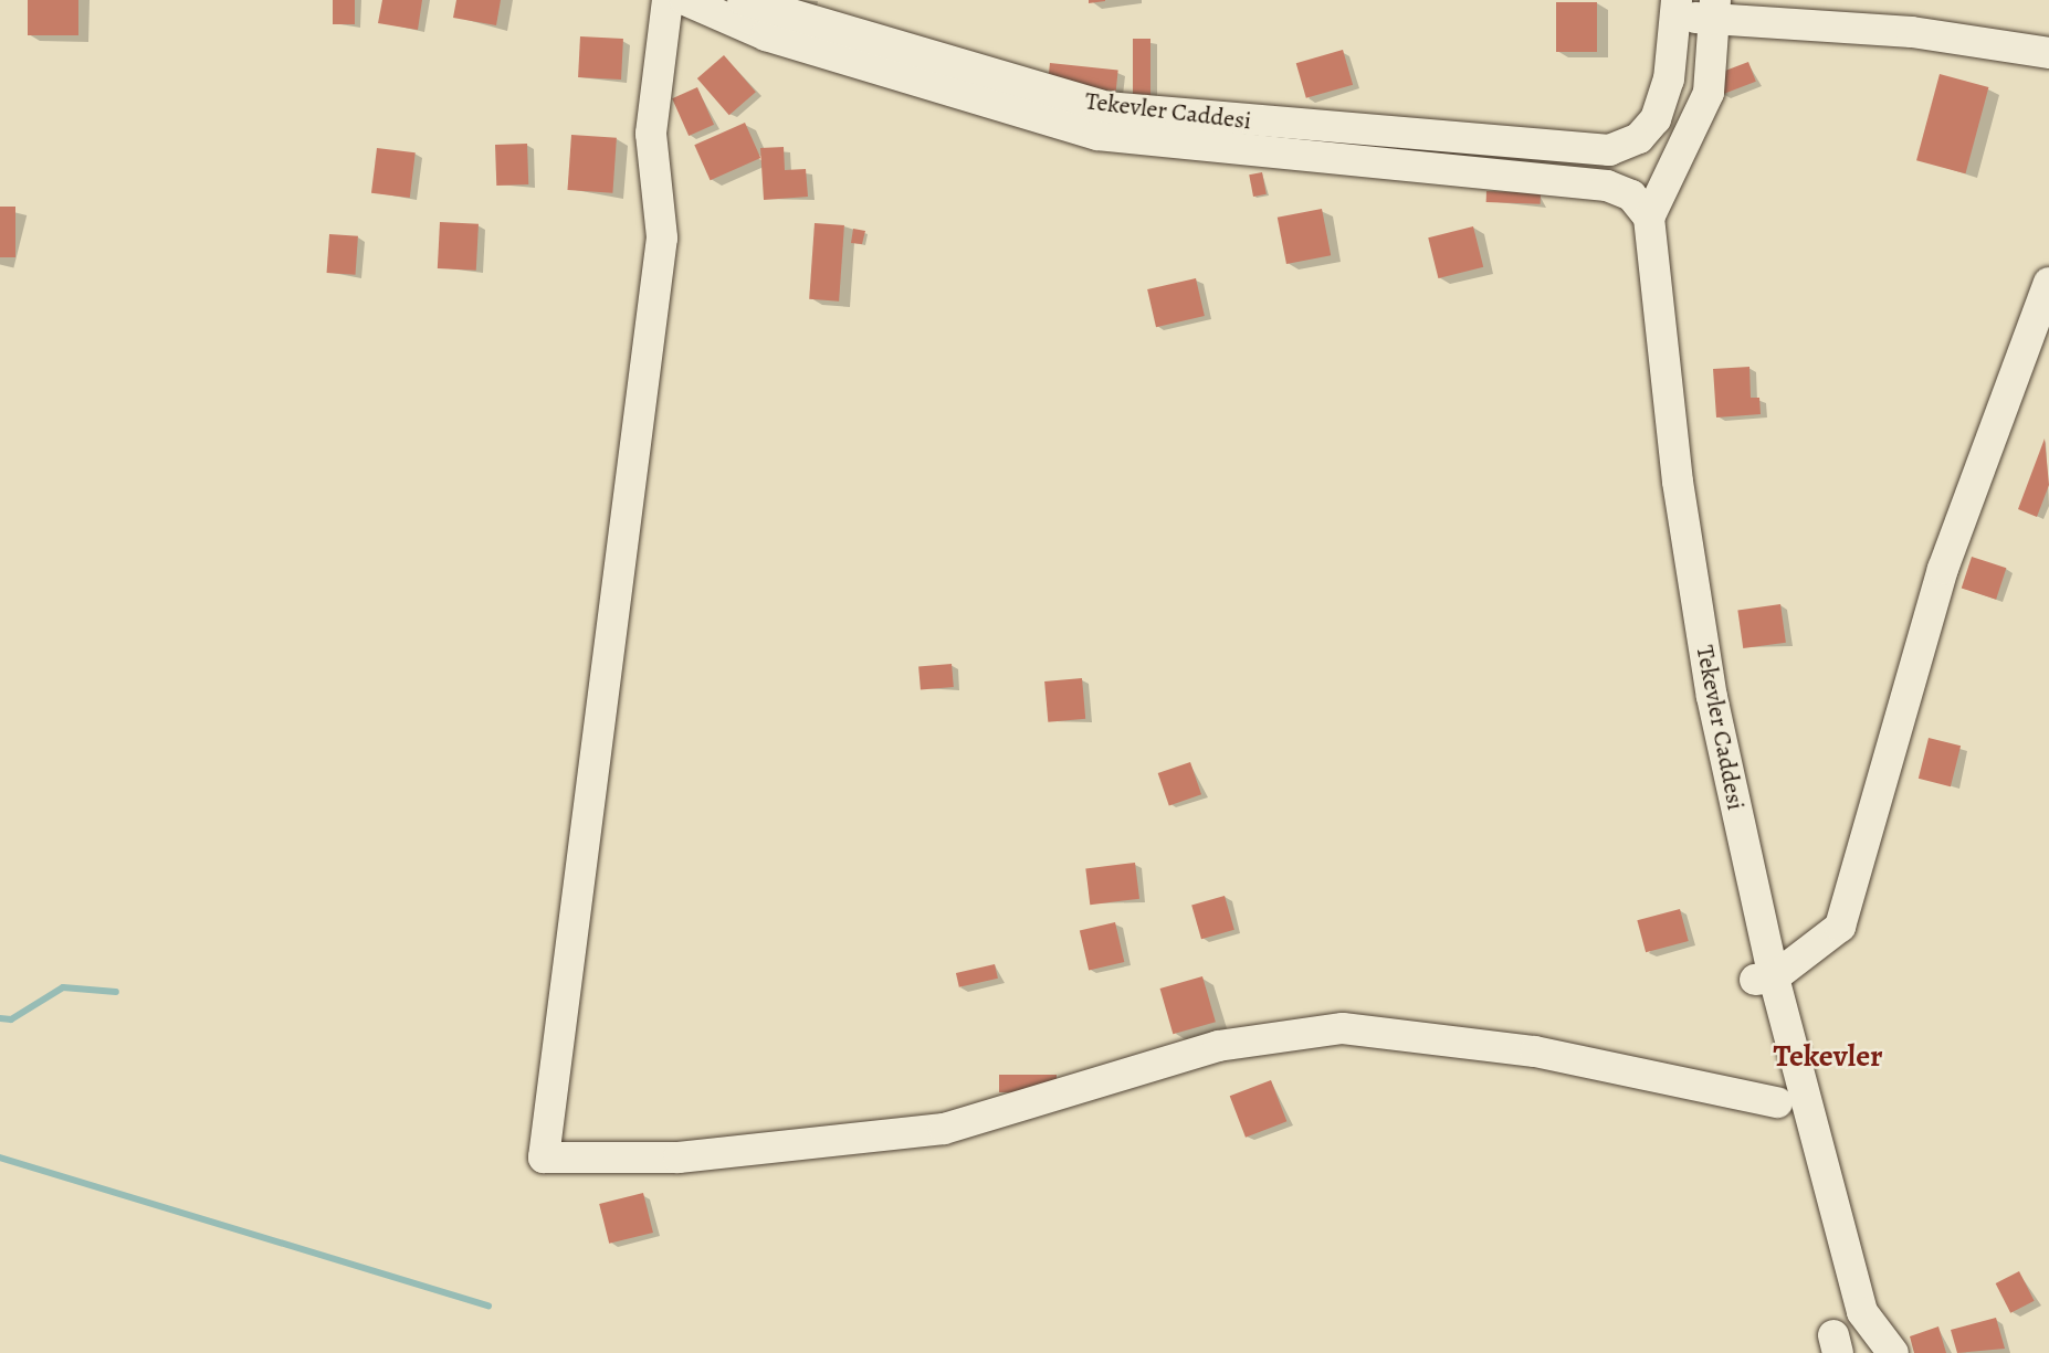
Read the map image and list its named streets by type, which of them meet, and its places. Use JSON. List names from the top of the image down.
{
  "streets": {
    "street": ["Tekevler Caddesi"]
  },
  "districts": ["Tekevler"]
}
